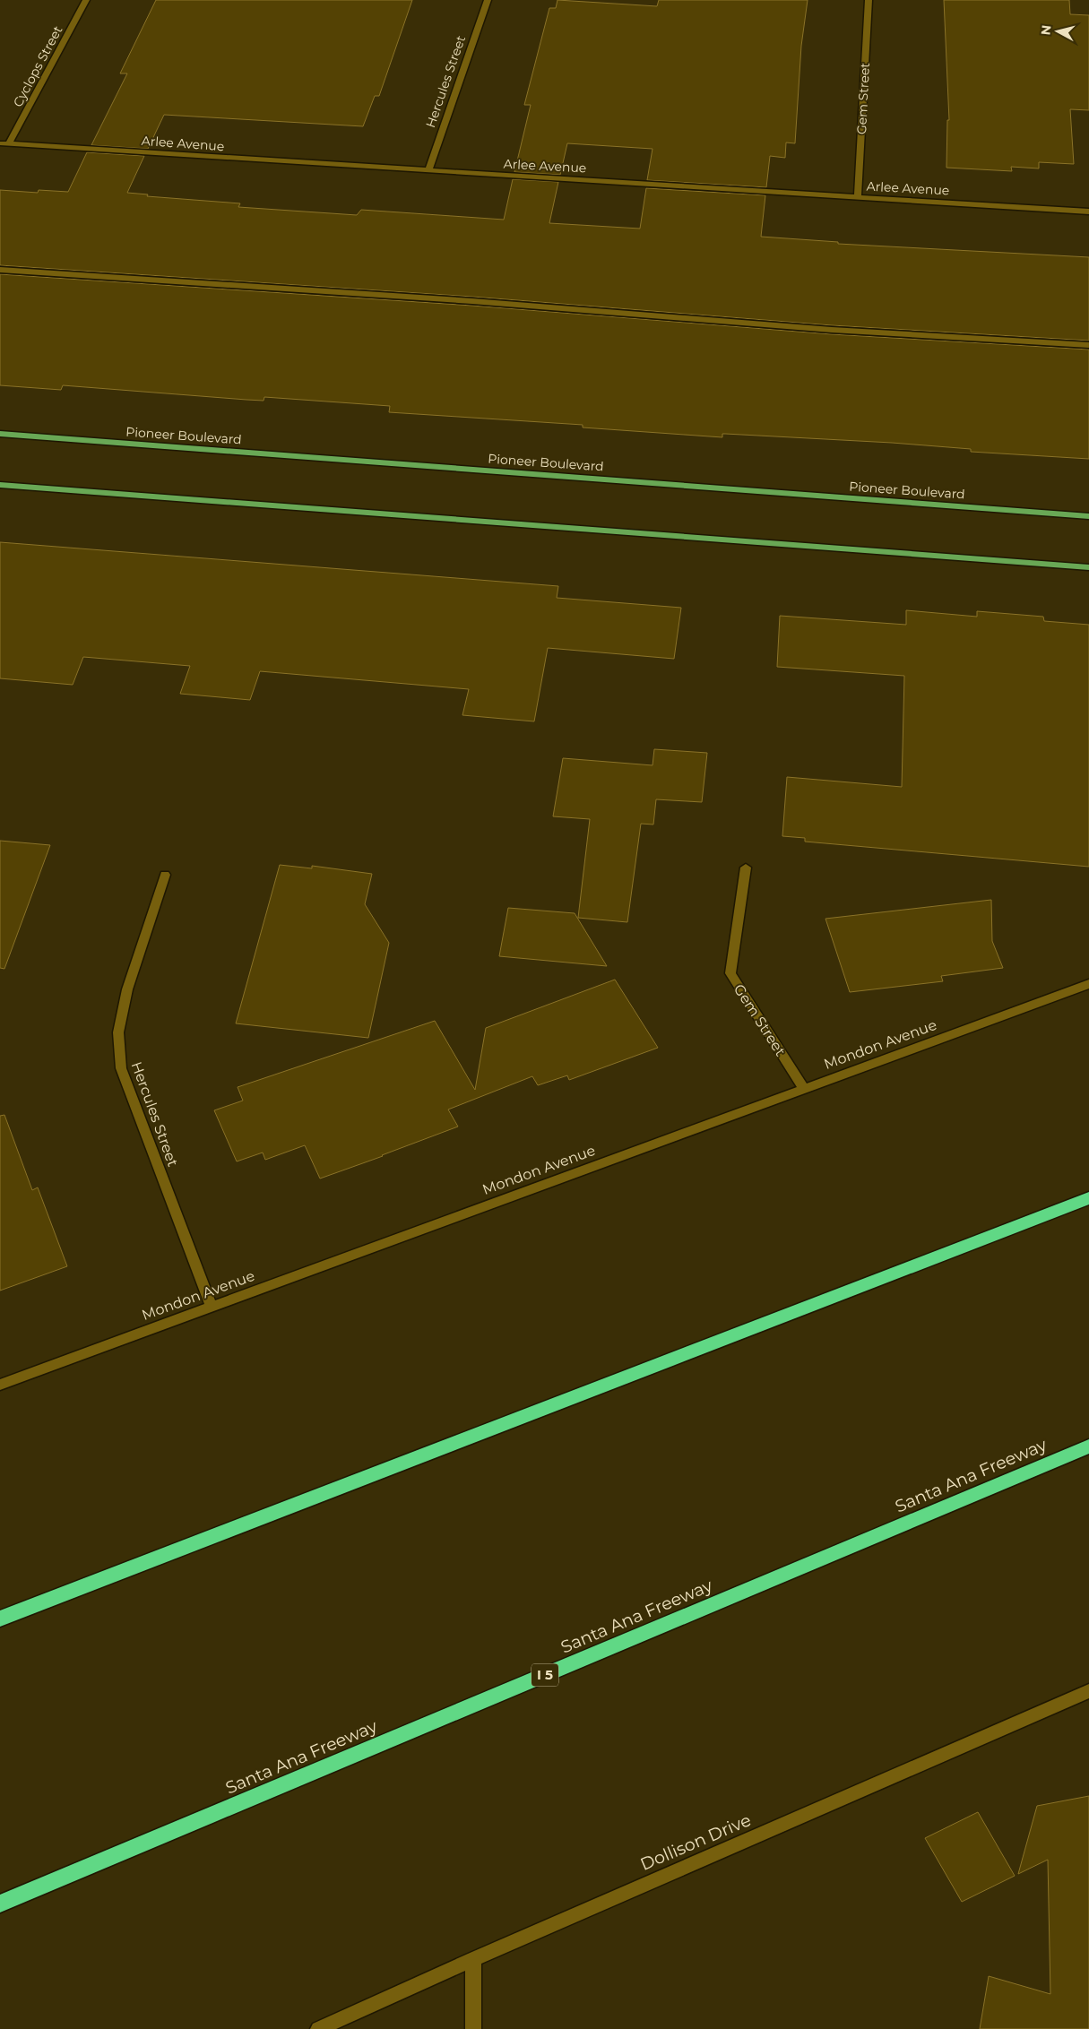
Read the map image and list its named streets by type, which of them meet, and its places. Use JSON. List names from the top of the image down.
{
  "streets": {
    "highway": ["Santa Ana Freeway", "I 5"],
    "main road": ["Pioneer Boulevard"],
    "street": [
      "Cyclops Street",
      "Hercules Street",
      "Gem Street",
      "Arlee Avenue",
      "Mondon Avenue",
      "Dollison Drive"
    ]
  },
  "crossings": [
    ["Cyclops Street", "Arlee Avenue"],
    ["Hercules Street", "Arlee Avenue"],
    ["Hercules Street", "Mondon Avenue"],
    ["Gem Street", "Arlee Avenue"],
    ["Gem Street", "Mondon Avenue"]
  ],
  "north": "left"
}
